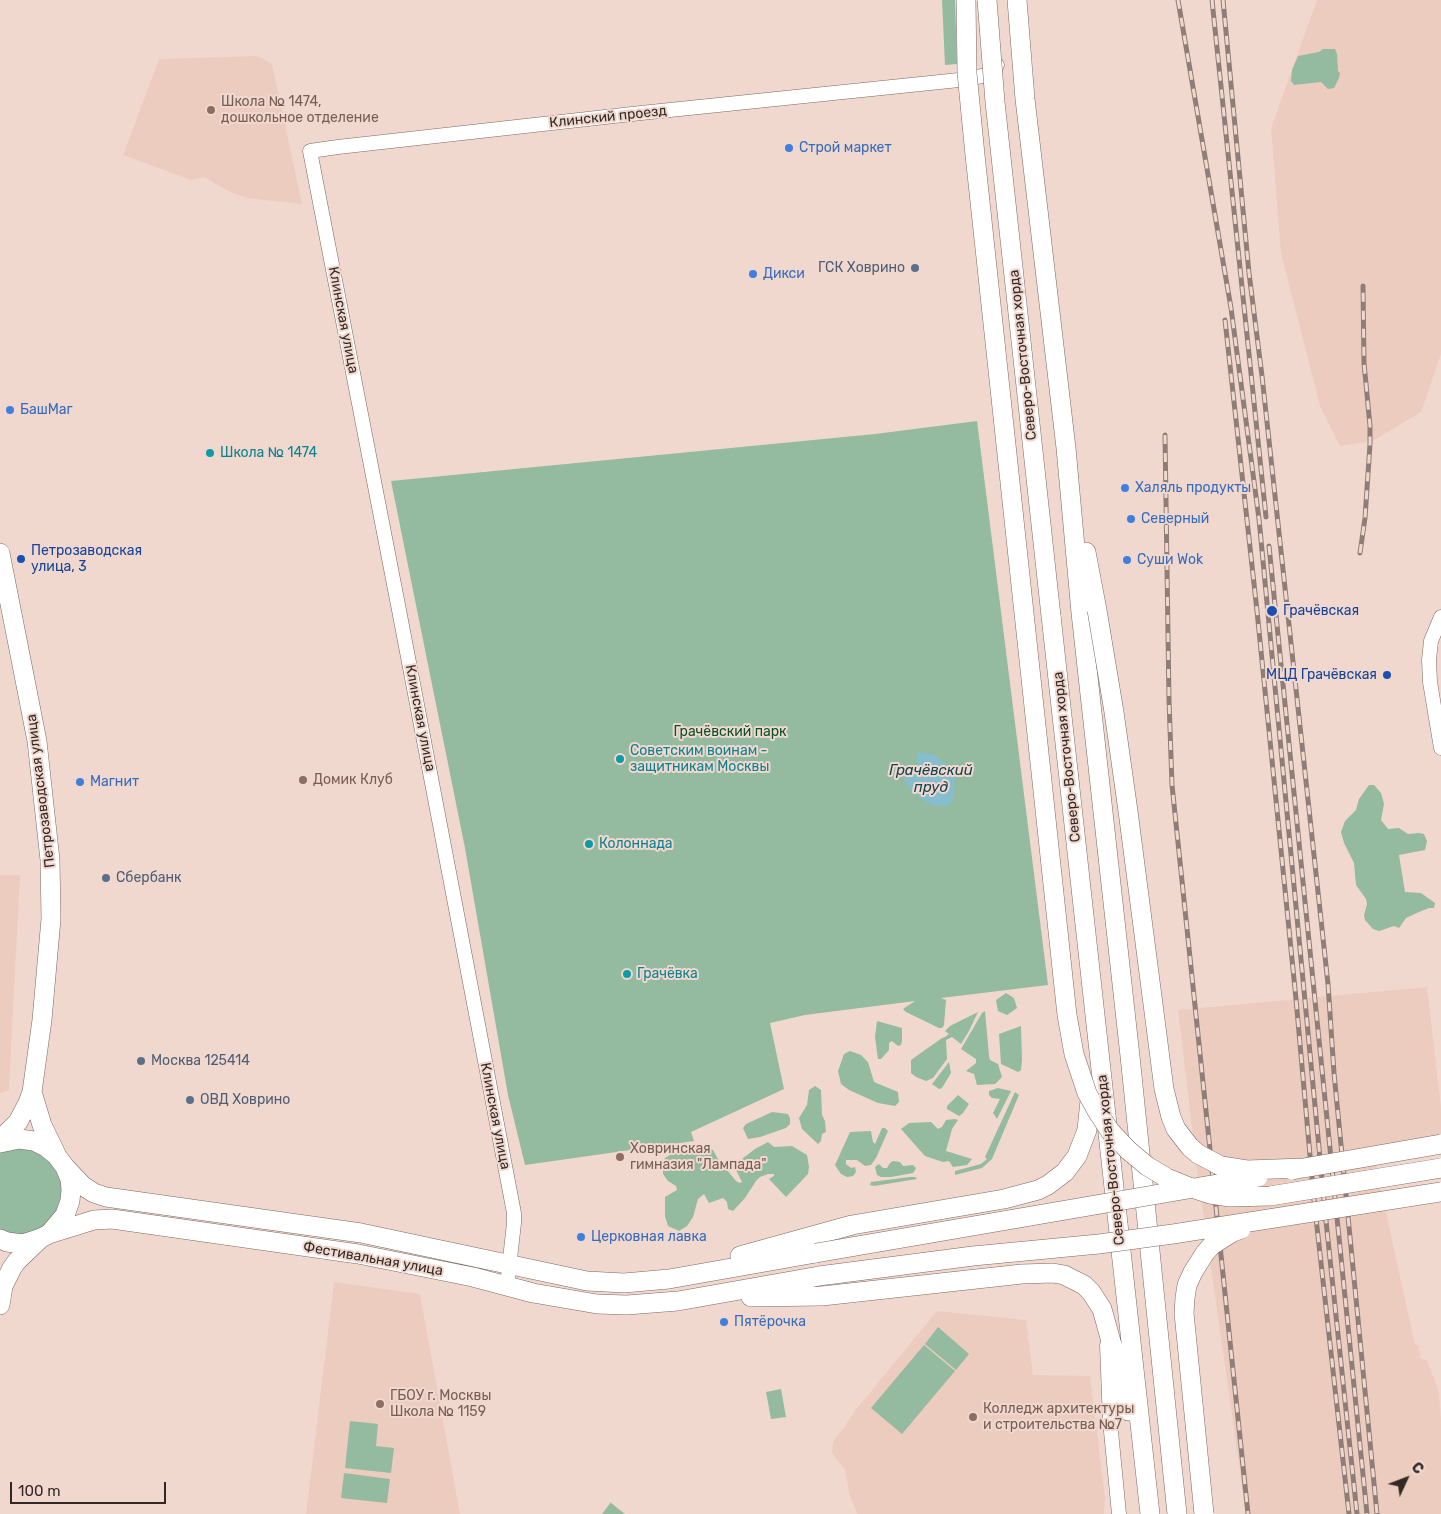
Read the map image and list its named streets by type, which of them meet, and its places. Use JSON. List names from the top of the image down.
{
  "streets": {
    "main road": ["Северо-Восточная хорда", "Петрозаводская улица", "Фестивальная улица"],
    "street": ["Клинский проезд", "Клинская улица"]
  },
  "crossings": [
    ["Клинский проезд", "Клинская улица"],
    ["Клинская улица", "Фестивальная улица"],
    ["Петрозаводская улица", "Фестивальная улица"]
  ],
  "water": ["Грачёвский пруд"],
  "parks": ["Грачёвский парк"],
  "places": [
    "Школа № 1474, дошкольное отделение",
    "Строй маркет",
    "ГСК Ховрино",
    "Дикси",
    "БашМаг",
    "Школа № 1474",
    "Халяль продукты",
    "Северный",
    "Петрозаводская улица, 3",
    "Суши Wok",
    "Грачёвская",
    "МЦД Грачёвская",
    "Советским воинам - защитникам Москвы",
    "Домик Клуб",
    "Магнит",
    "Колоннада",
    "Сбербанк",
    "Грачёвка",
    "Москва 125414",
    "ОВД Ховрино",
    "Ховринская гимназия \"Лампада\"",
    "Церковная лавка",
    "Пятёрочка",
    "ГБОУ г. Москвы Школа № 1159",
    "Колледж архитектуры и строительства №7"
  ],
  "scale_bar": "100 m",
  "north": "top right"
}
